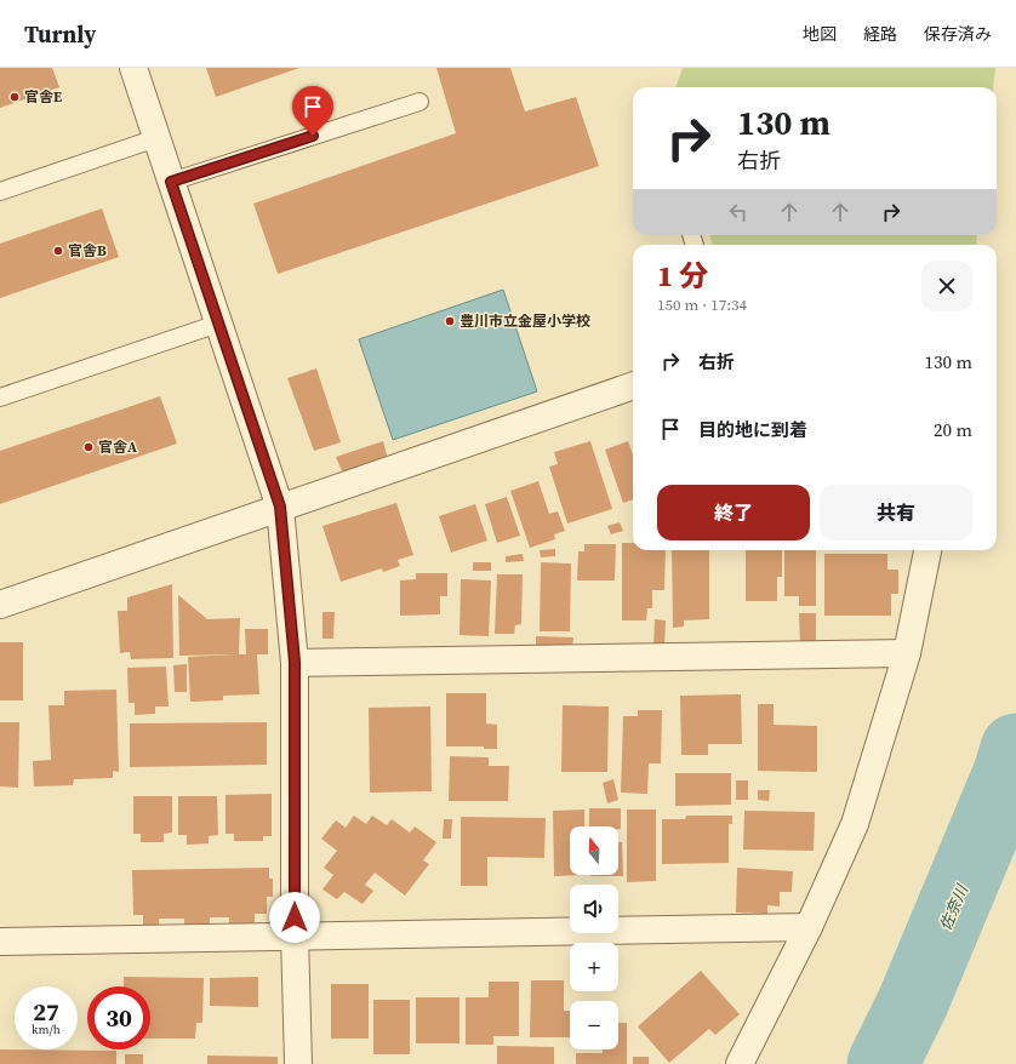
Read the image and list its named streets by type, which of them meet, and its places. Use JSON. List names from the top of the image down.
{
  "water": ["佐奈川"],
  "places": [
    "官舎E",
    "官舎B",
    "豊川市立金屋小学校",
    "官舎A"
  ],
  "north": "top",
  "page": {
    "header": "Turnly",
    "nav": ["地図", "経路", "保存済み"],
    "turn": ["130 m", "右折"],
    "heading": ["1 分", "150 m · 17:34"],
    "list": [
      {
        "name": "右折",
        "value": "130 m"
      },
      {
        "name": "目的地に到着",
        "value": "20 m"
      }
    ],
    "buttons": ["終了", "共有"],
    "map_buttons": ["+", "−"],
    "speed": "27 km/h",
    "limit": "30"
  }
}
